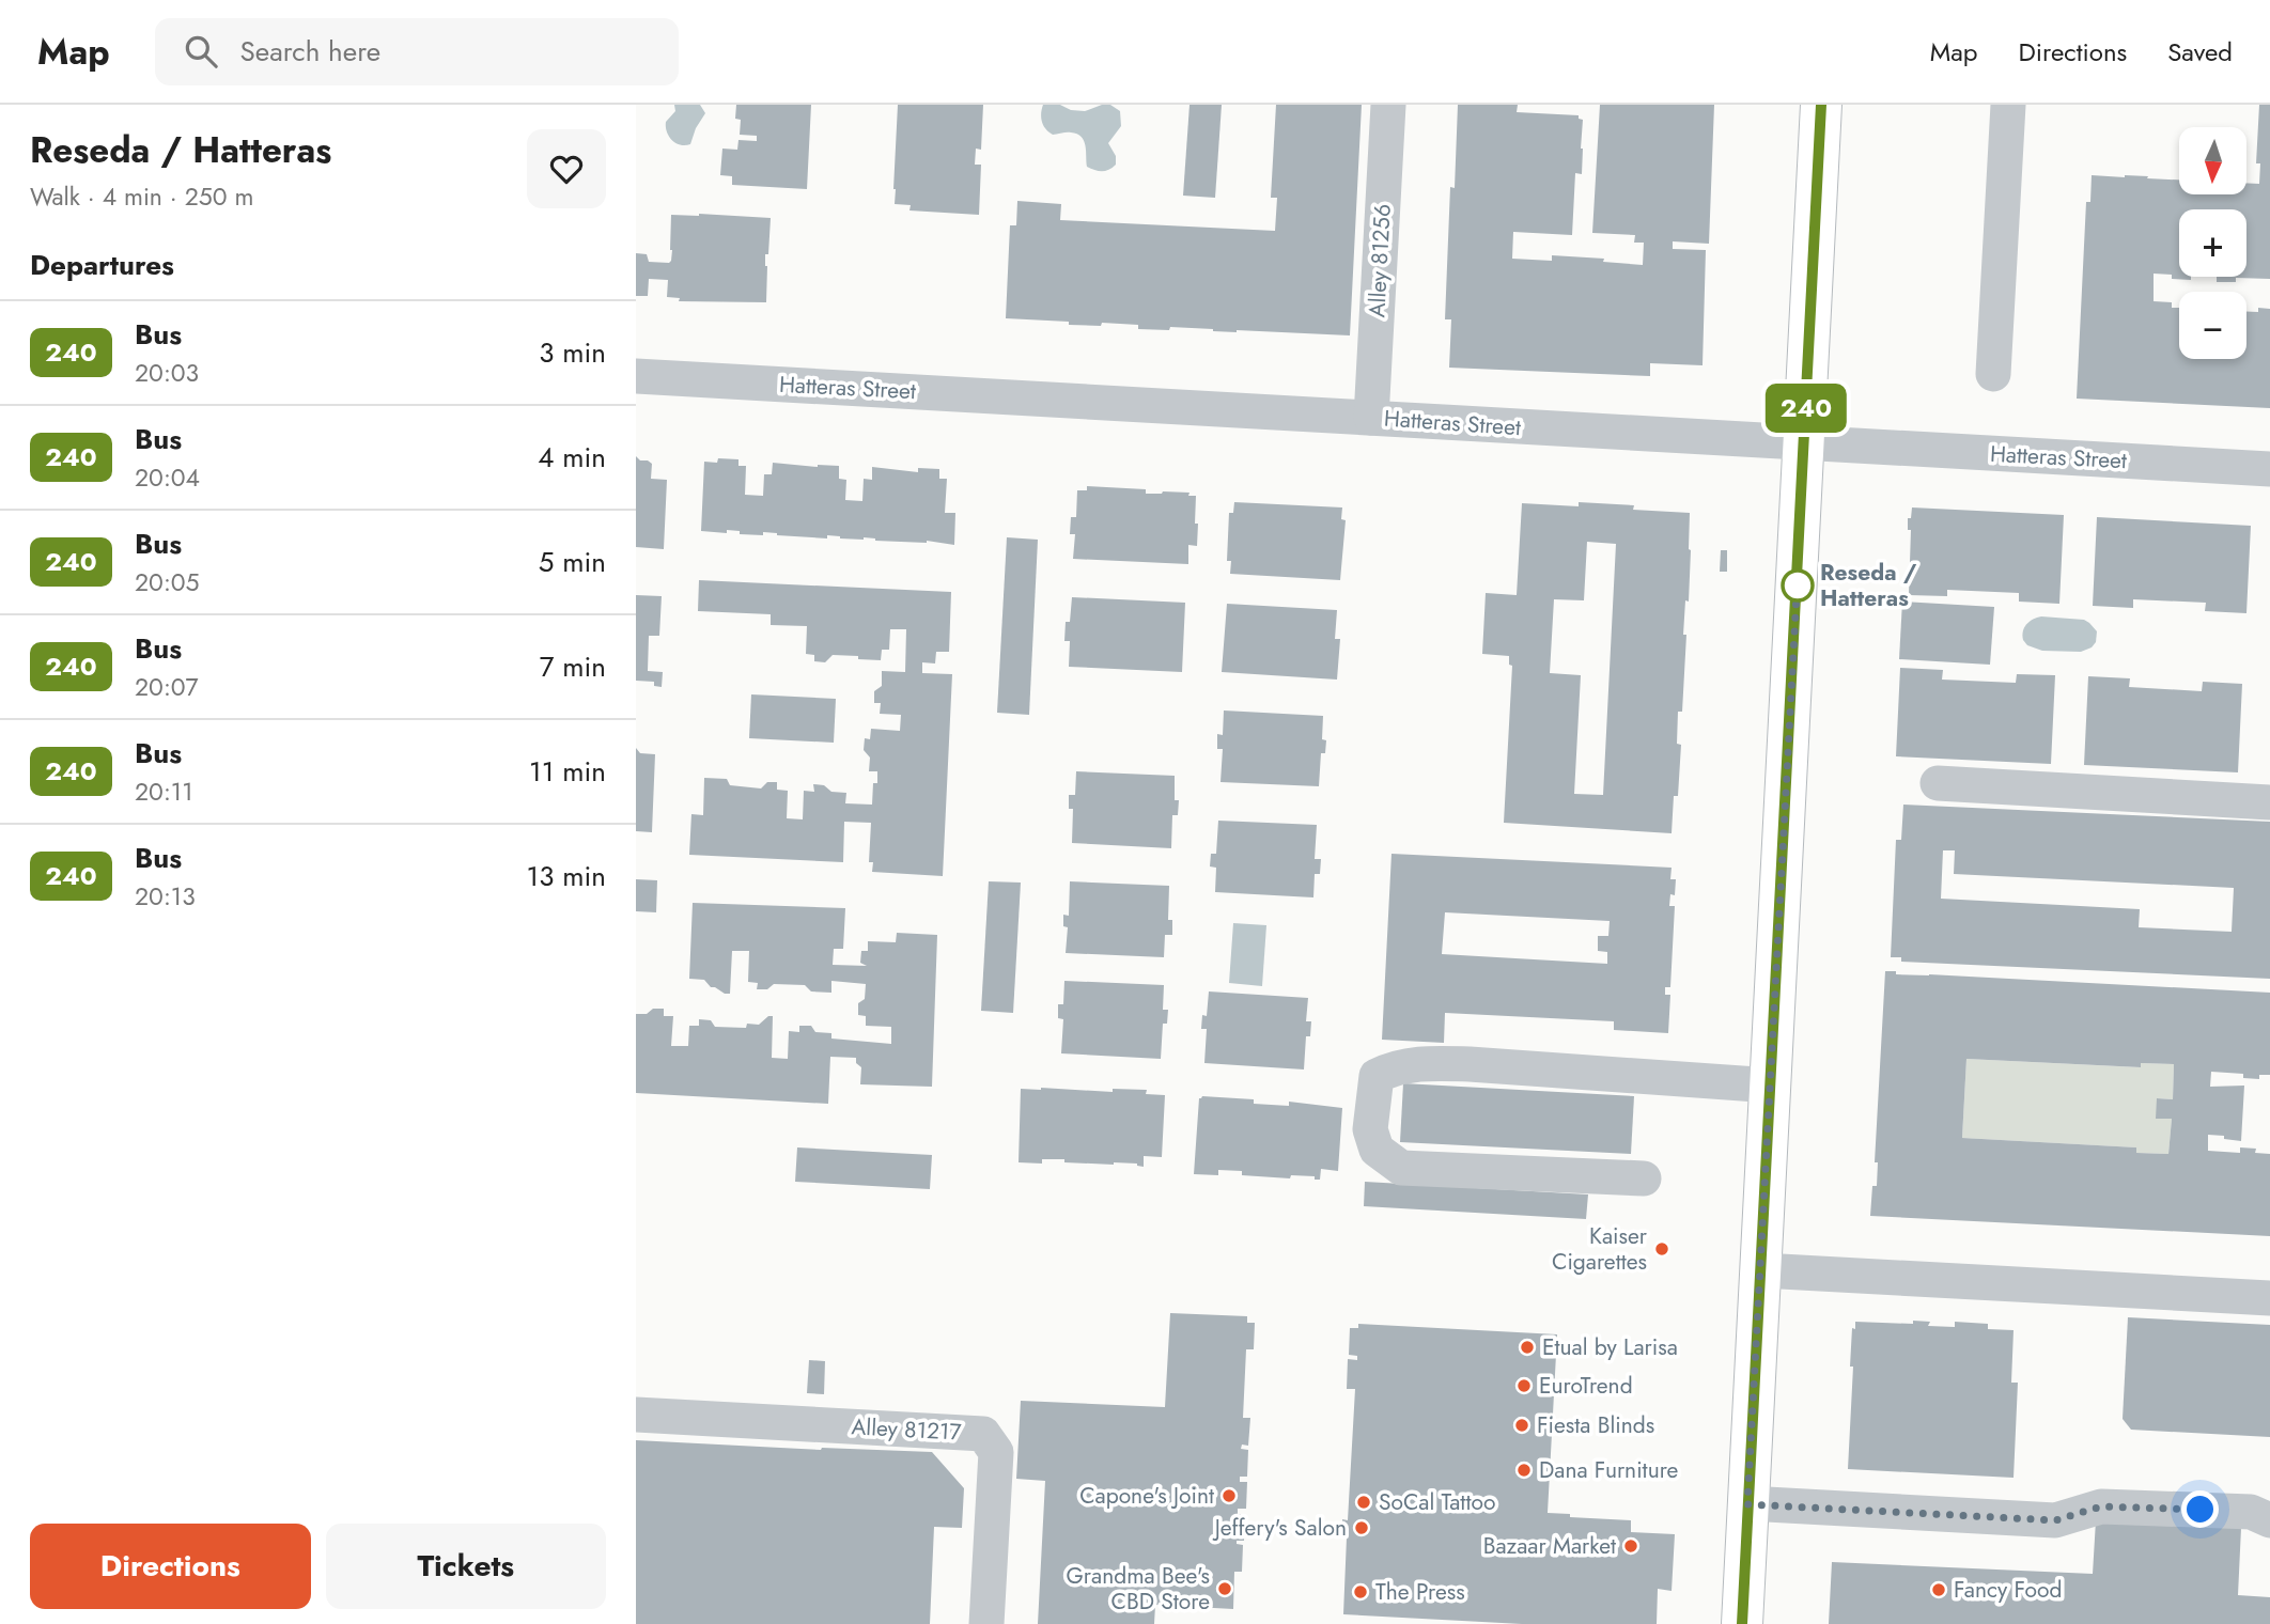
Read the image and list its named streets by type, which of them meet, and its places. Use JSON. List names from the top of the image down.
{
  "streets": {
    "street": ["Alley 81256", "Hatteras Street", "Alley 81217"]
  },
  "crossings": [
    ["Alley 81256", "Hatteras Street"]
  ],
  "places": [
    "Reseda / Hatteras",
    "Kaiser Cigarettes",
    "Etual by Larisa",
    "EuroTrend",
    "Fiesta Blinds",
    "Dana Furniture",
    "Capone's Joint",
    "SoCal Tattoo",
    "Jeffery's Salon",
    "Bazaar Market",
    "Grandma Bee's CBD Store",
    "Fancy Food",
    "The Press"
  ],
  "lines": ["bus line 240"],
  "north": "bottom",
  "page": {
    "header": "Map",
    "search": "Search here",
    "nav": ["Map", "Directions", "Saved"],
    "heading": [
      ["Reseda / Hatteras", "Walk · 4 min · 250 m"],
      "Departures"
    ],
    "on_map": "240",
    "map_buttons": ["+", "−"],
    "list": [
      {
        "mark": "240",
        "name": "Bus",
        "note": "20:03",
        "value": "3 min"
      },
      {
        "mark": "240",
        "name": "Bus",
        "note": "20:04",
        "value": "4 min"
      },
      {
        "mark": "240",
        "name": "Bus",
        "note": "20:05",
        "value": "5 min"
      },
      {
        "mark": "240",
        "name": "Bus",
        "note": "20:07",
        "value": "7 min"
      },
      {
        "mark": "240",
        "name": "Bus",
        "note": "20:11",
        "value": "11 min"
      },
      {
        "mark": "240",
        "name": "Bus",
        "note": "20:13",
        "value": "13 min"
      }
    ],
    "buttons": ["Directions", "Tickets"]
  }
}
